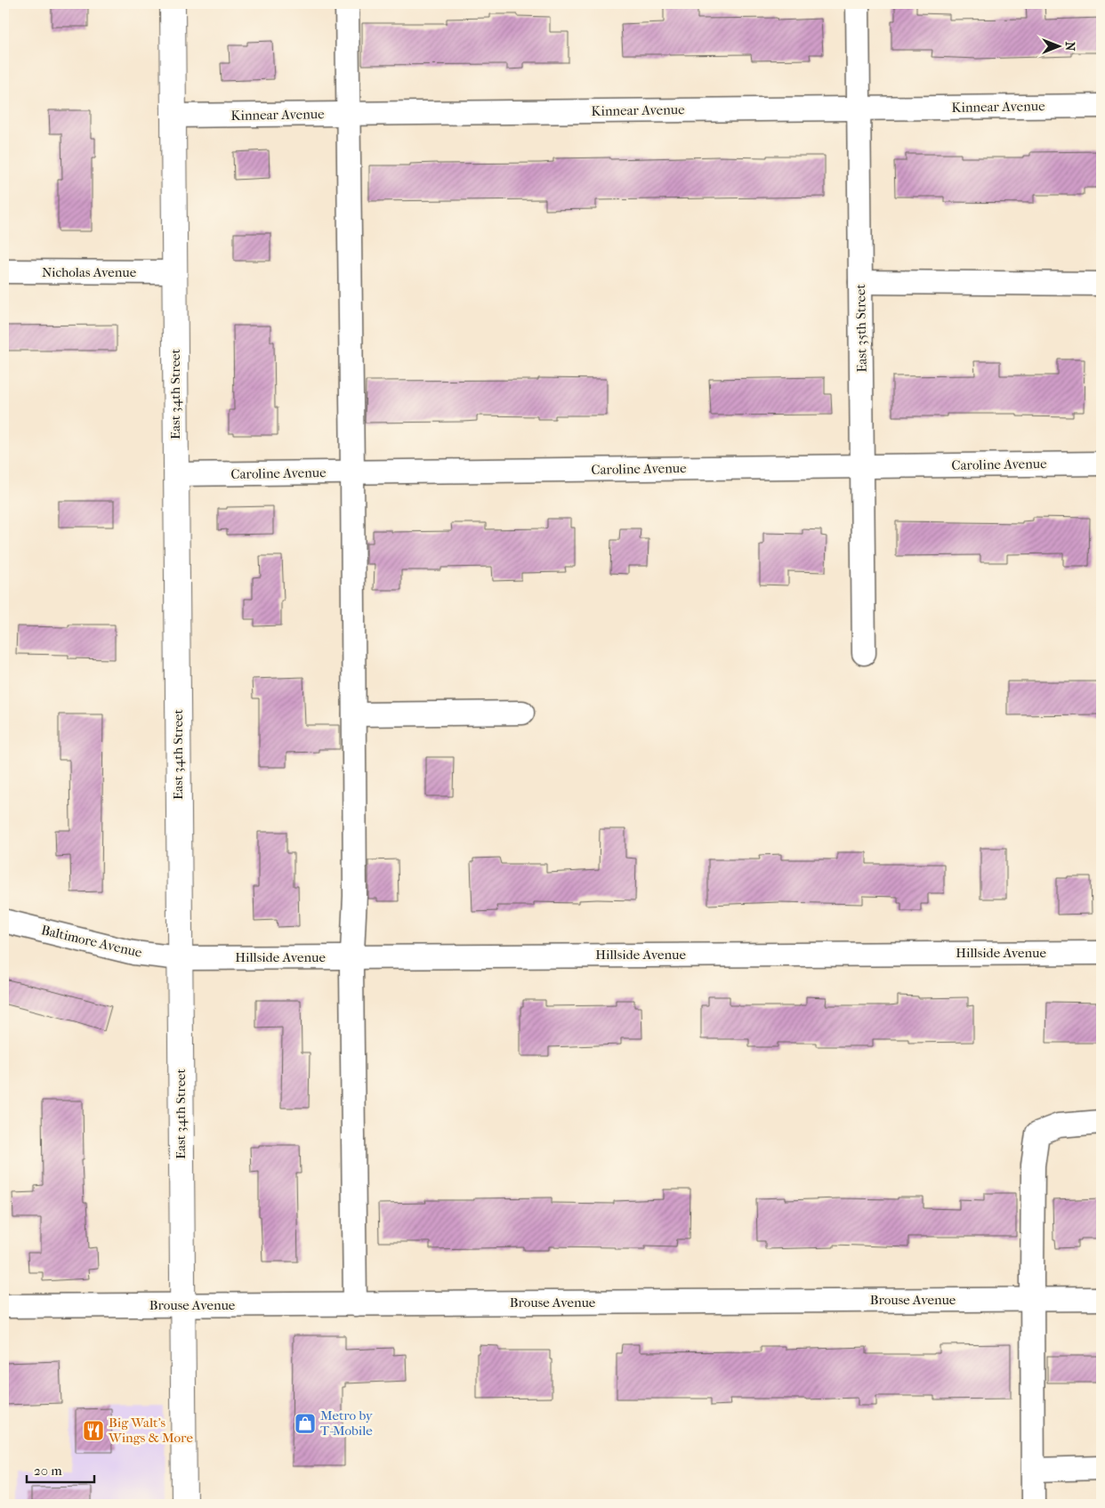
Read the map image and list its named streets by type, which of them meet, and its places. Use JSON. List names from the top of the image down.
{
  "streets": {
    "main road": ["East 34th Street"],
    "street": [
      "Kinnear Avenue",
      "Nicholas Avenue",
      "East 35th Street",
      "Caroline Avenue",
      "Baltimore Avenue",
      "Hillside Avenue",
      "Brouse Avenue"
    ]
  },
  "crossings": [
    ["Kinnear Avenue", "East 35th Street"],
    ["Kinnear Avenue", "East 34th Street"],
    ["Nicholas Avenue", "East 34th Street"],
    ["East 35th Street", "Caroline Avenue"],
    ["East 34th Street", "Caroline Avenue"],
    ["East 34th Street", "Baltimore Avenue"],
    ["East 34th Street", "Hillside Avenue"],
    ["East 34th Street", "Brouse Avenue"],
    ["Baltimore Avenue", "Hillside Avenue"]
  ],
  "places": {
    "shop": ["Metro by T-Mobile"],
    "restaurant": ["Big Walt's Wings & More"]
  },
  "scale_bar": "20 m",
  "north": "right"
}
